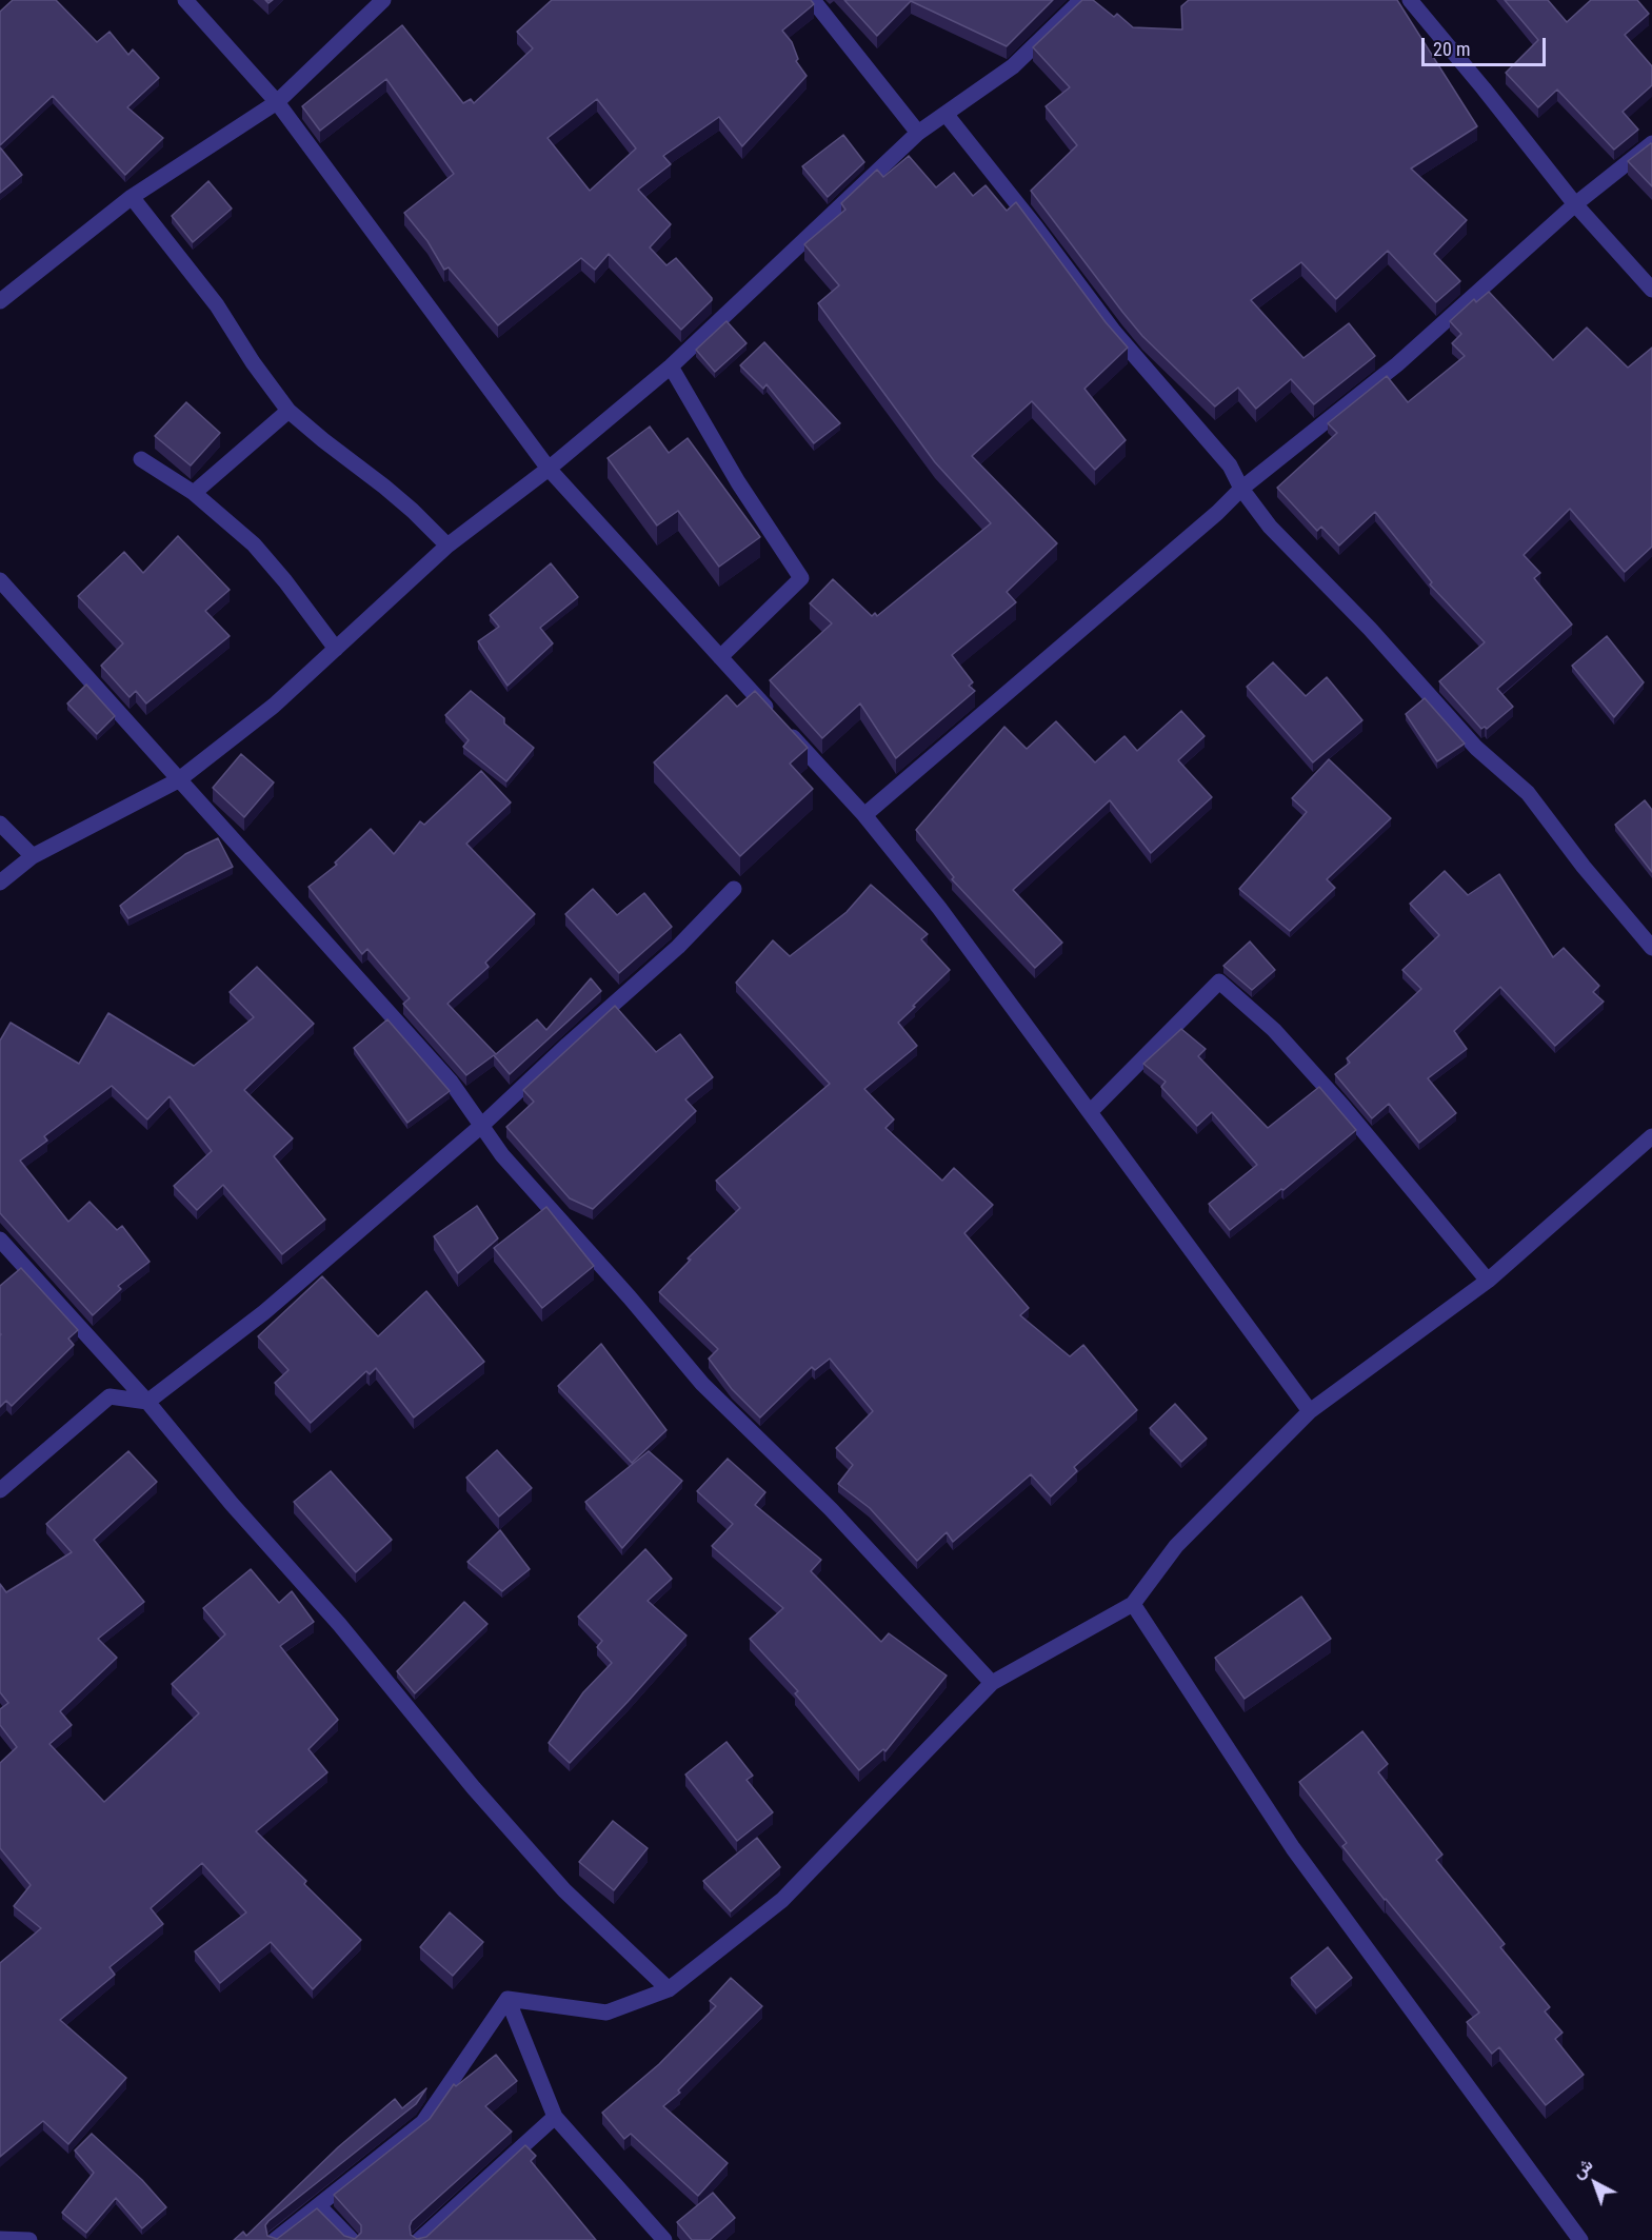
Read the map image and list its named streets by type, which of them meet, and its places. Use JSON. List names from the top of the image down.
{
  "scale_bar": "20 m",
  "north": "top left"
}
